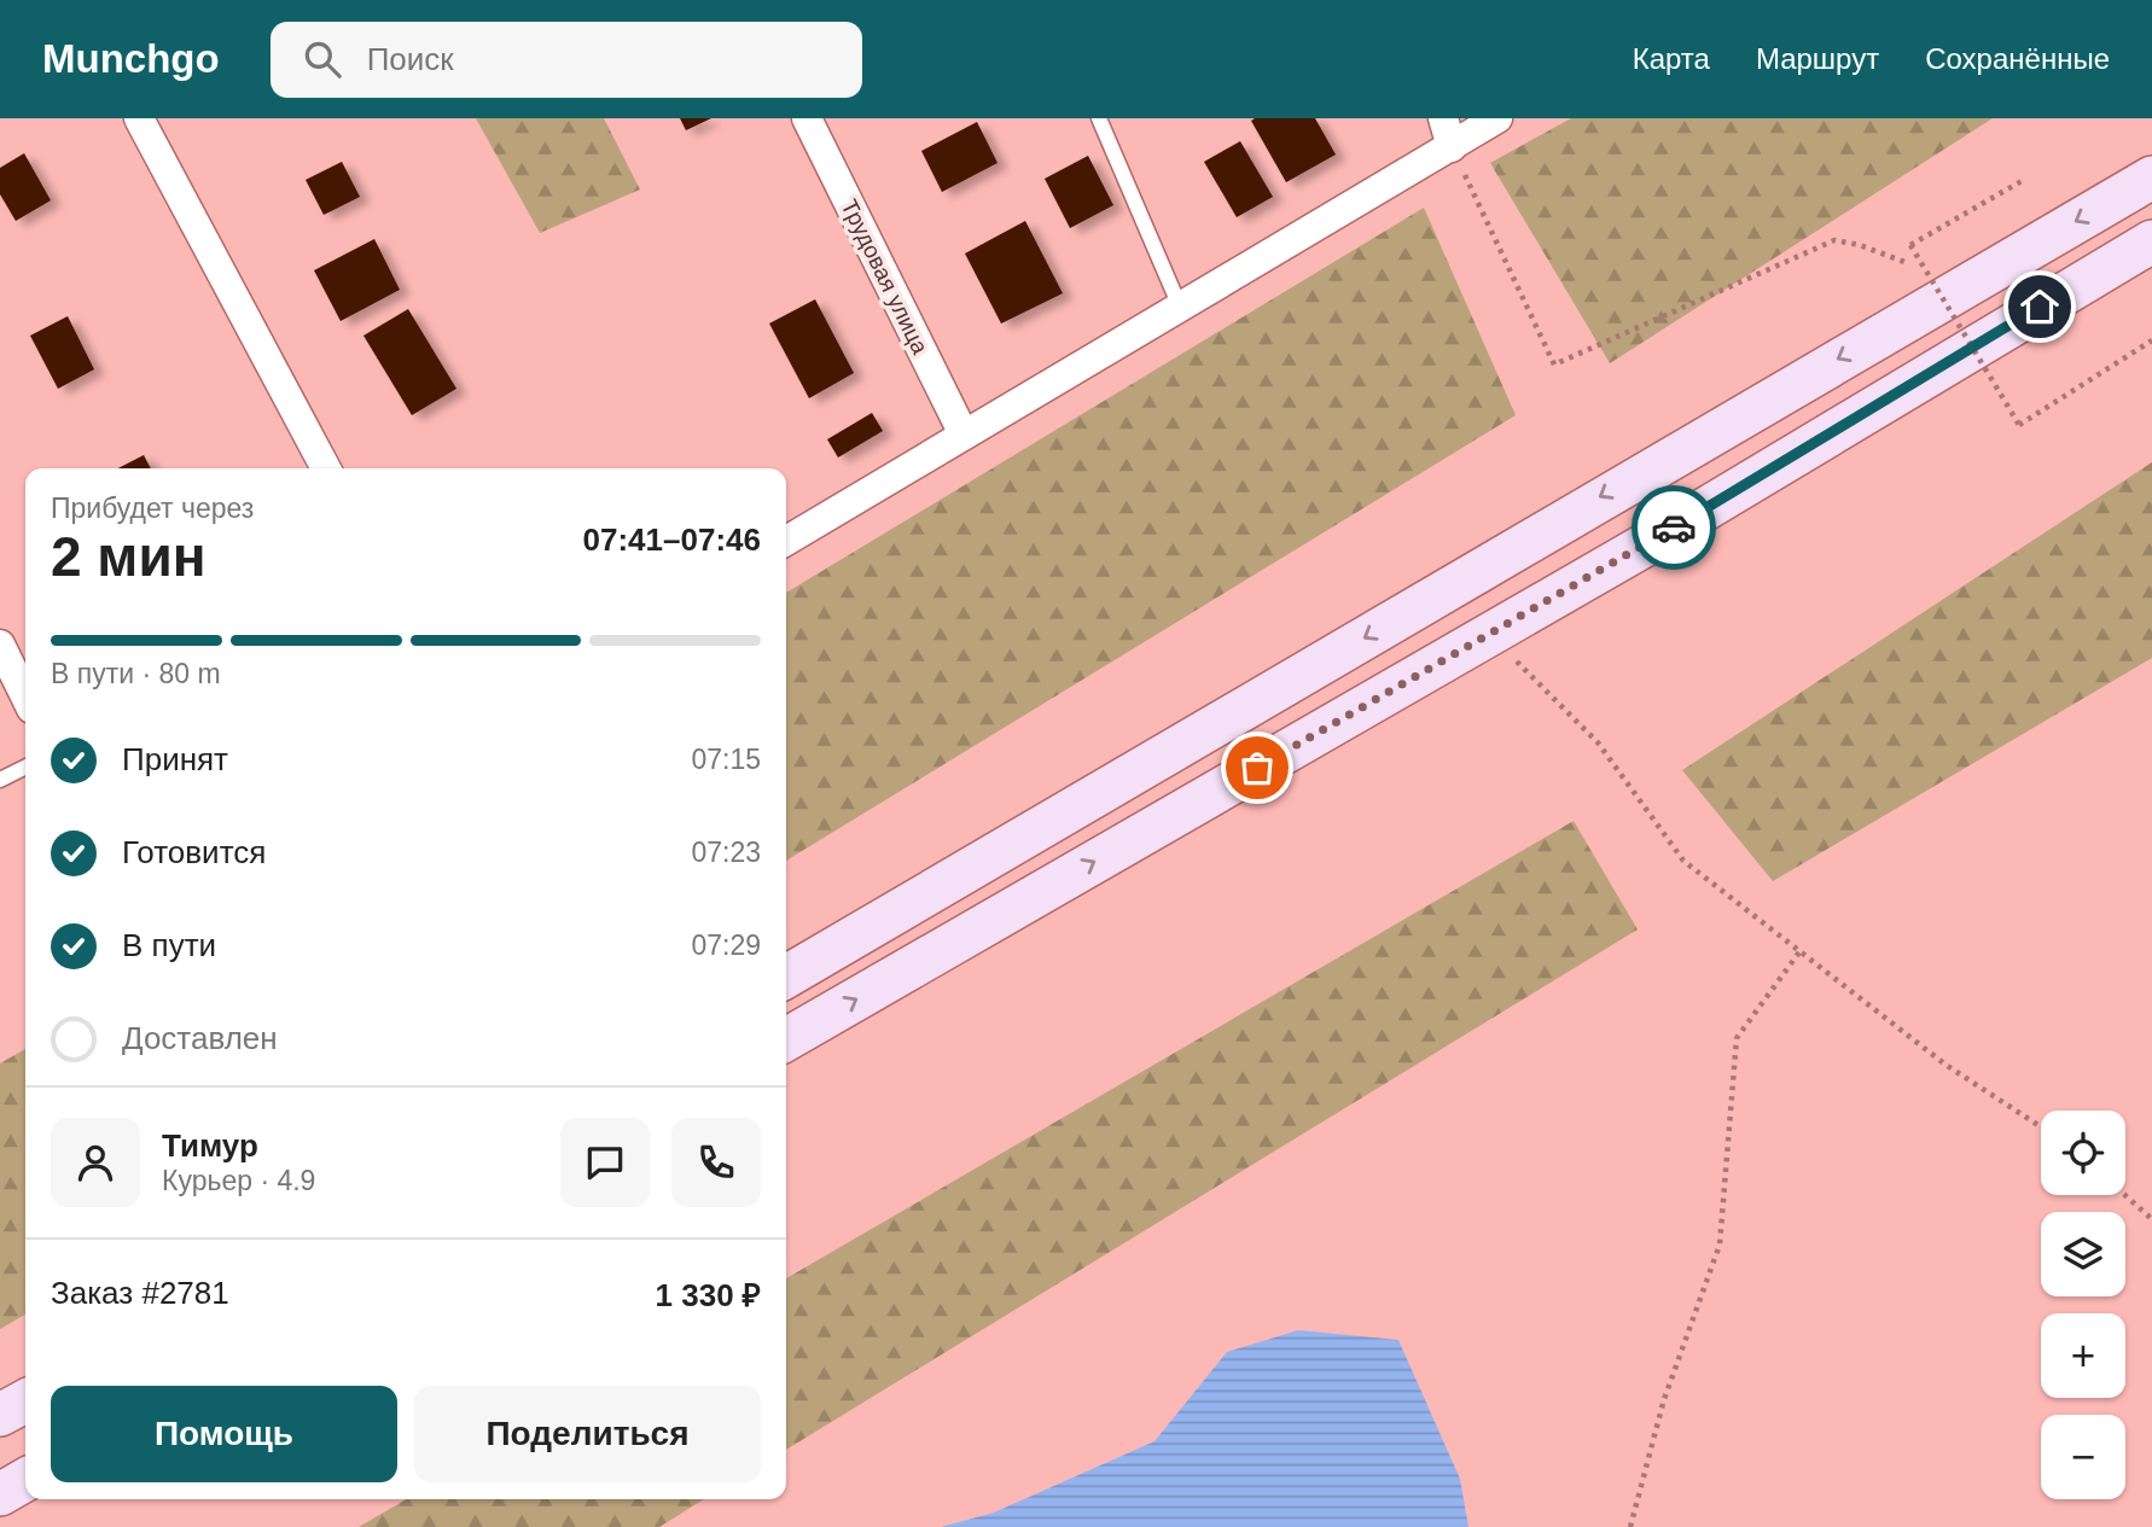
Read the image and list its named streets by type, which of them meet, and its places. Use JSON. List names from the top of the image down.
{
  "streets": {
    "street": ["Трудовая улица"]
  },
  "page": {
    "header": "Munchgo",
    "search": "Поиск",
    "nav": ["Карта", "Маршрут", "Сохранённые"],
    "heading": ["2 мин", "Прибудет через", "07:41–07:46"],
    "panel": [
      "Тимур",
      "Курьер · 4.9",
      "Заказ #2781",
      "1 330 ₽"
    ],
    "bar": "В пути · 80 m",
    "list": [
      ["Принят", "07:15"],
      ["Готовится", "07:23"],
      ["В пути", "07:29"],
      "Доставлен"
    ],
    "map_buttons": ["+", "−"],
    "buttons": ["Помощь", "Поделиться"]
  }
}
